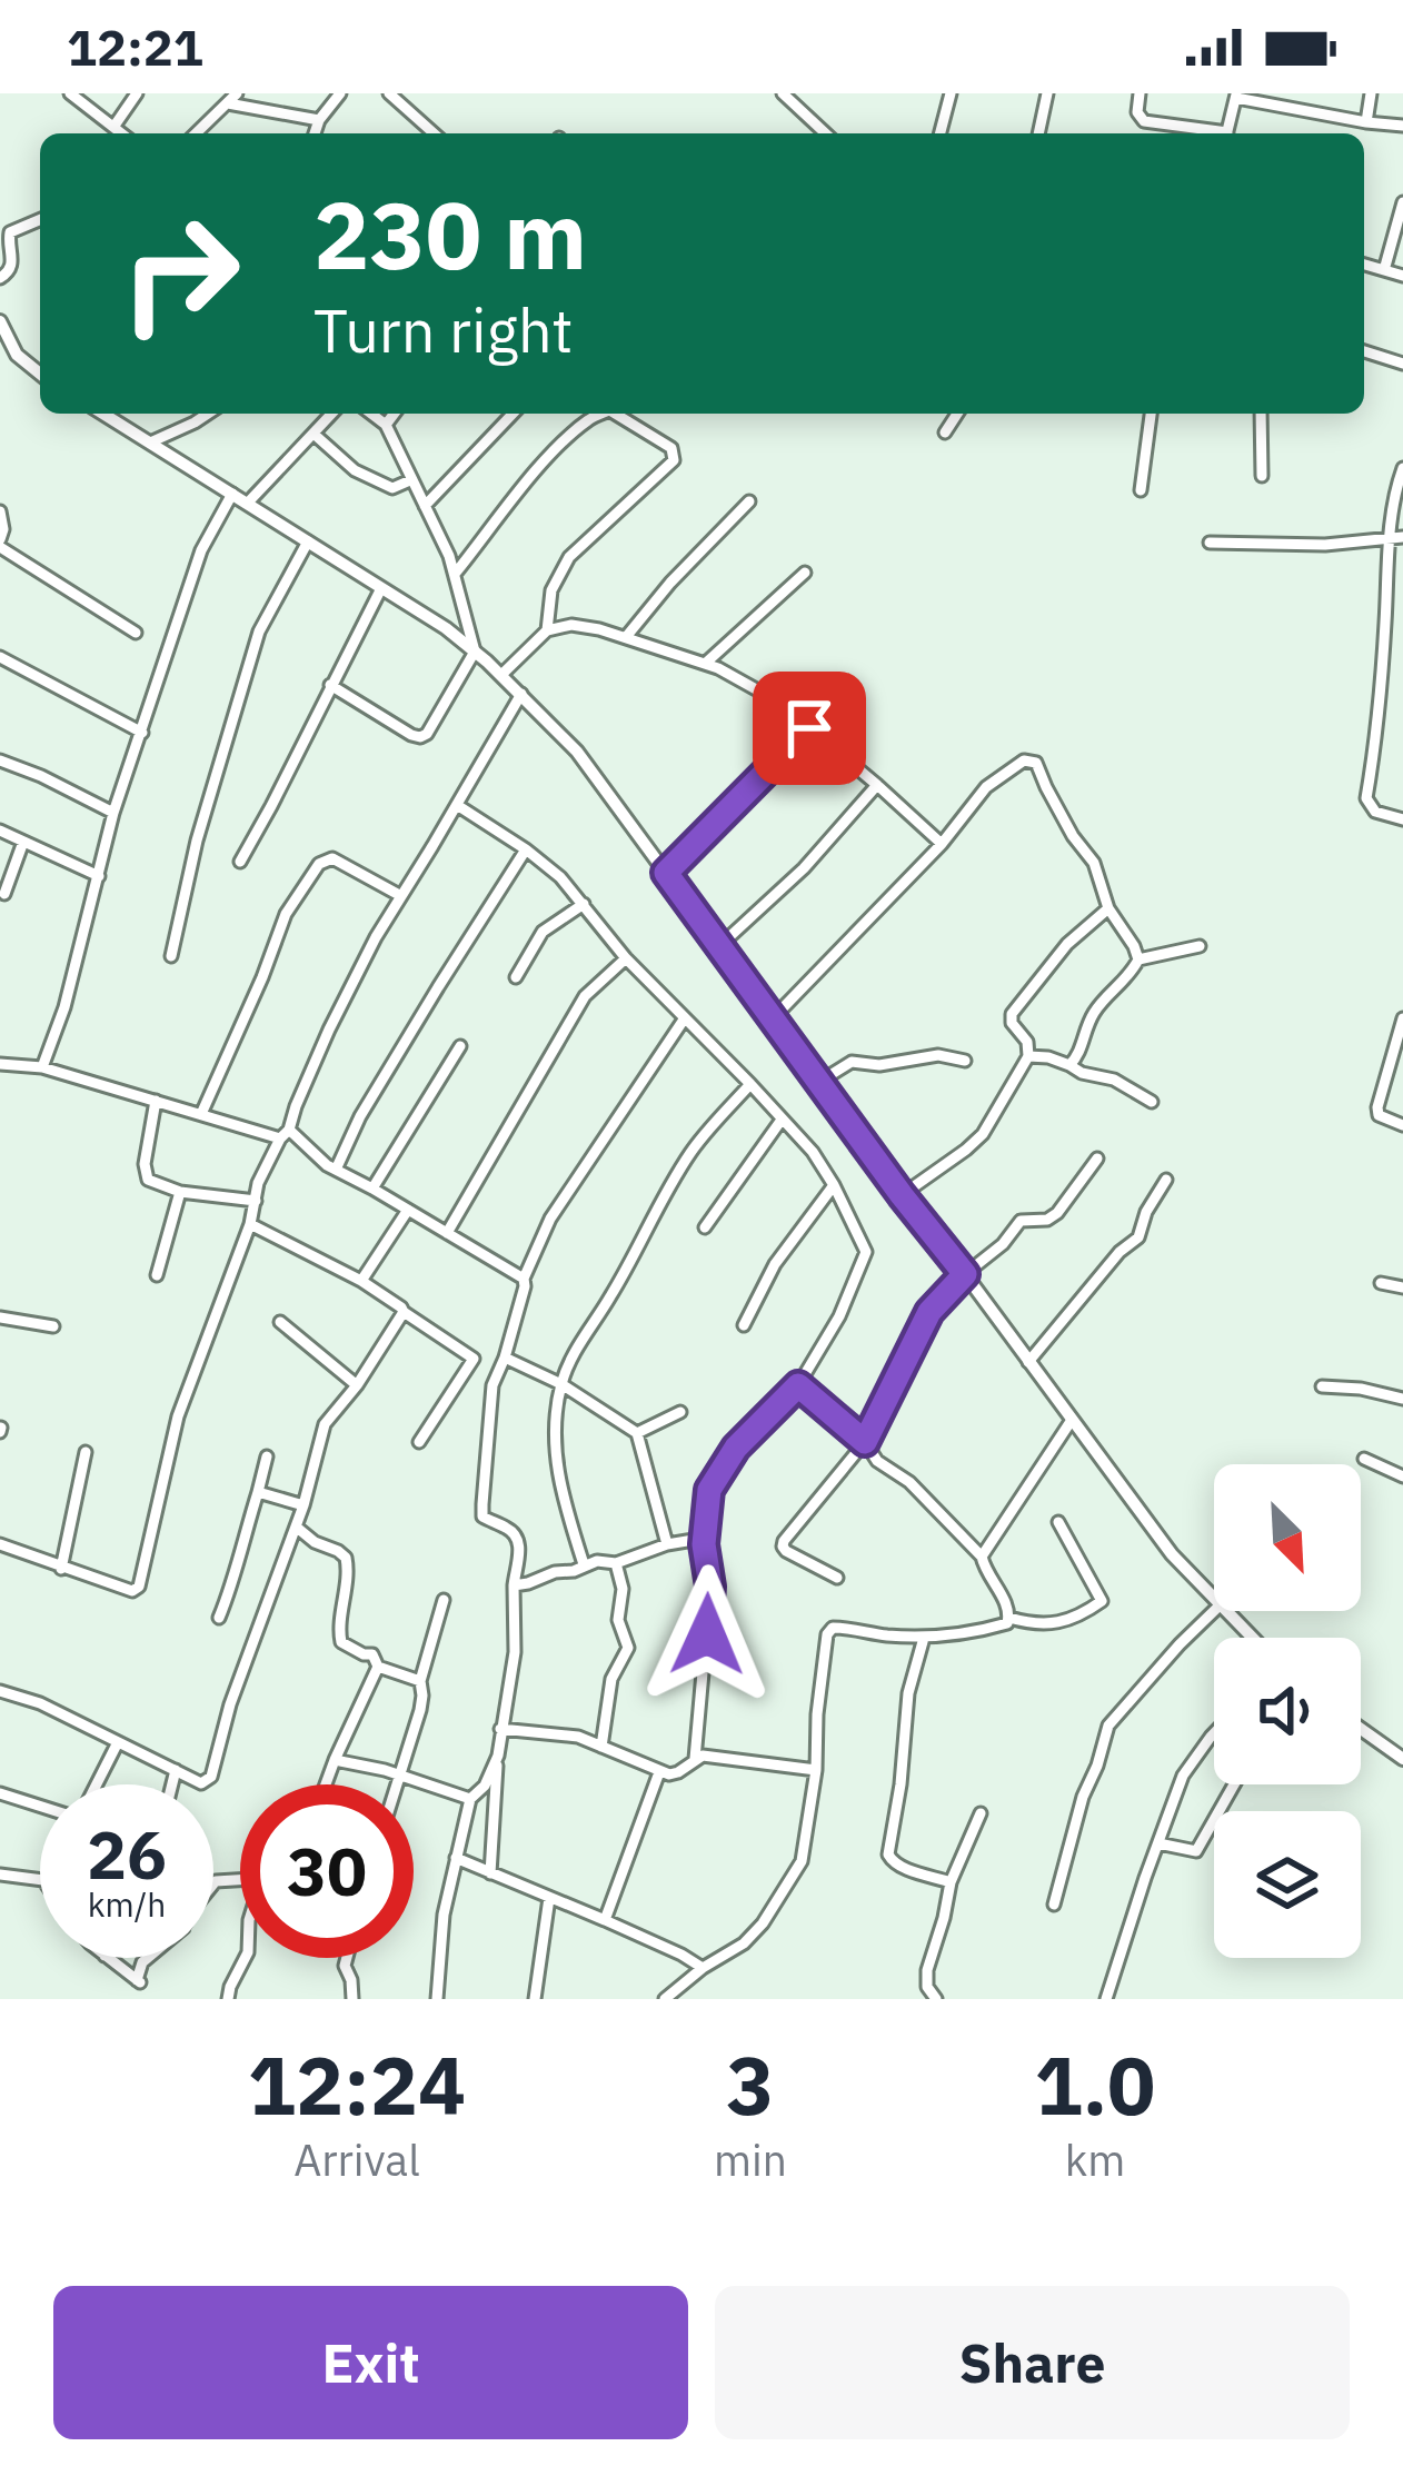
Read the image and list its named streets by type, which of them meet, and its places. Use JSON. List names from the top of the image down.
{
  "north": "bottom right",
  "page": {
    "status": "12:21",
    "turn": ["230 m", "Turn right"],
    "speed": "26 km/h",
    "limit": "30",
    "eta": [
      "12:24",
      "Arrival",
      "3",
      "min",
      "1.0",
      "km"
    ],
    "buttons": ["Exit", "Share"]
  }
}
